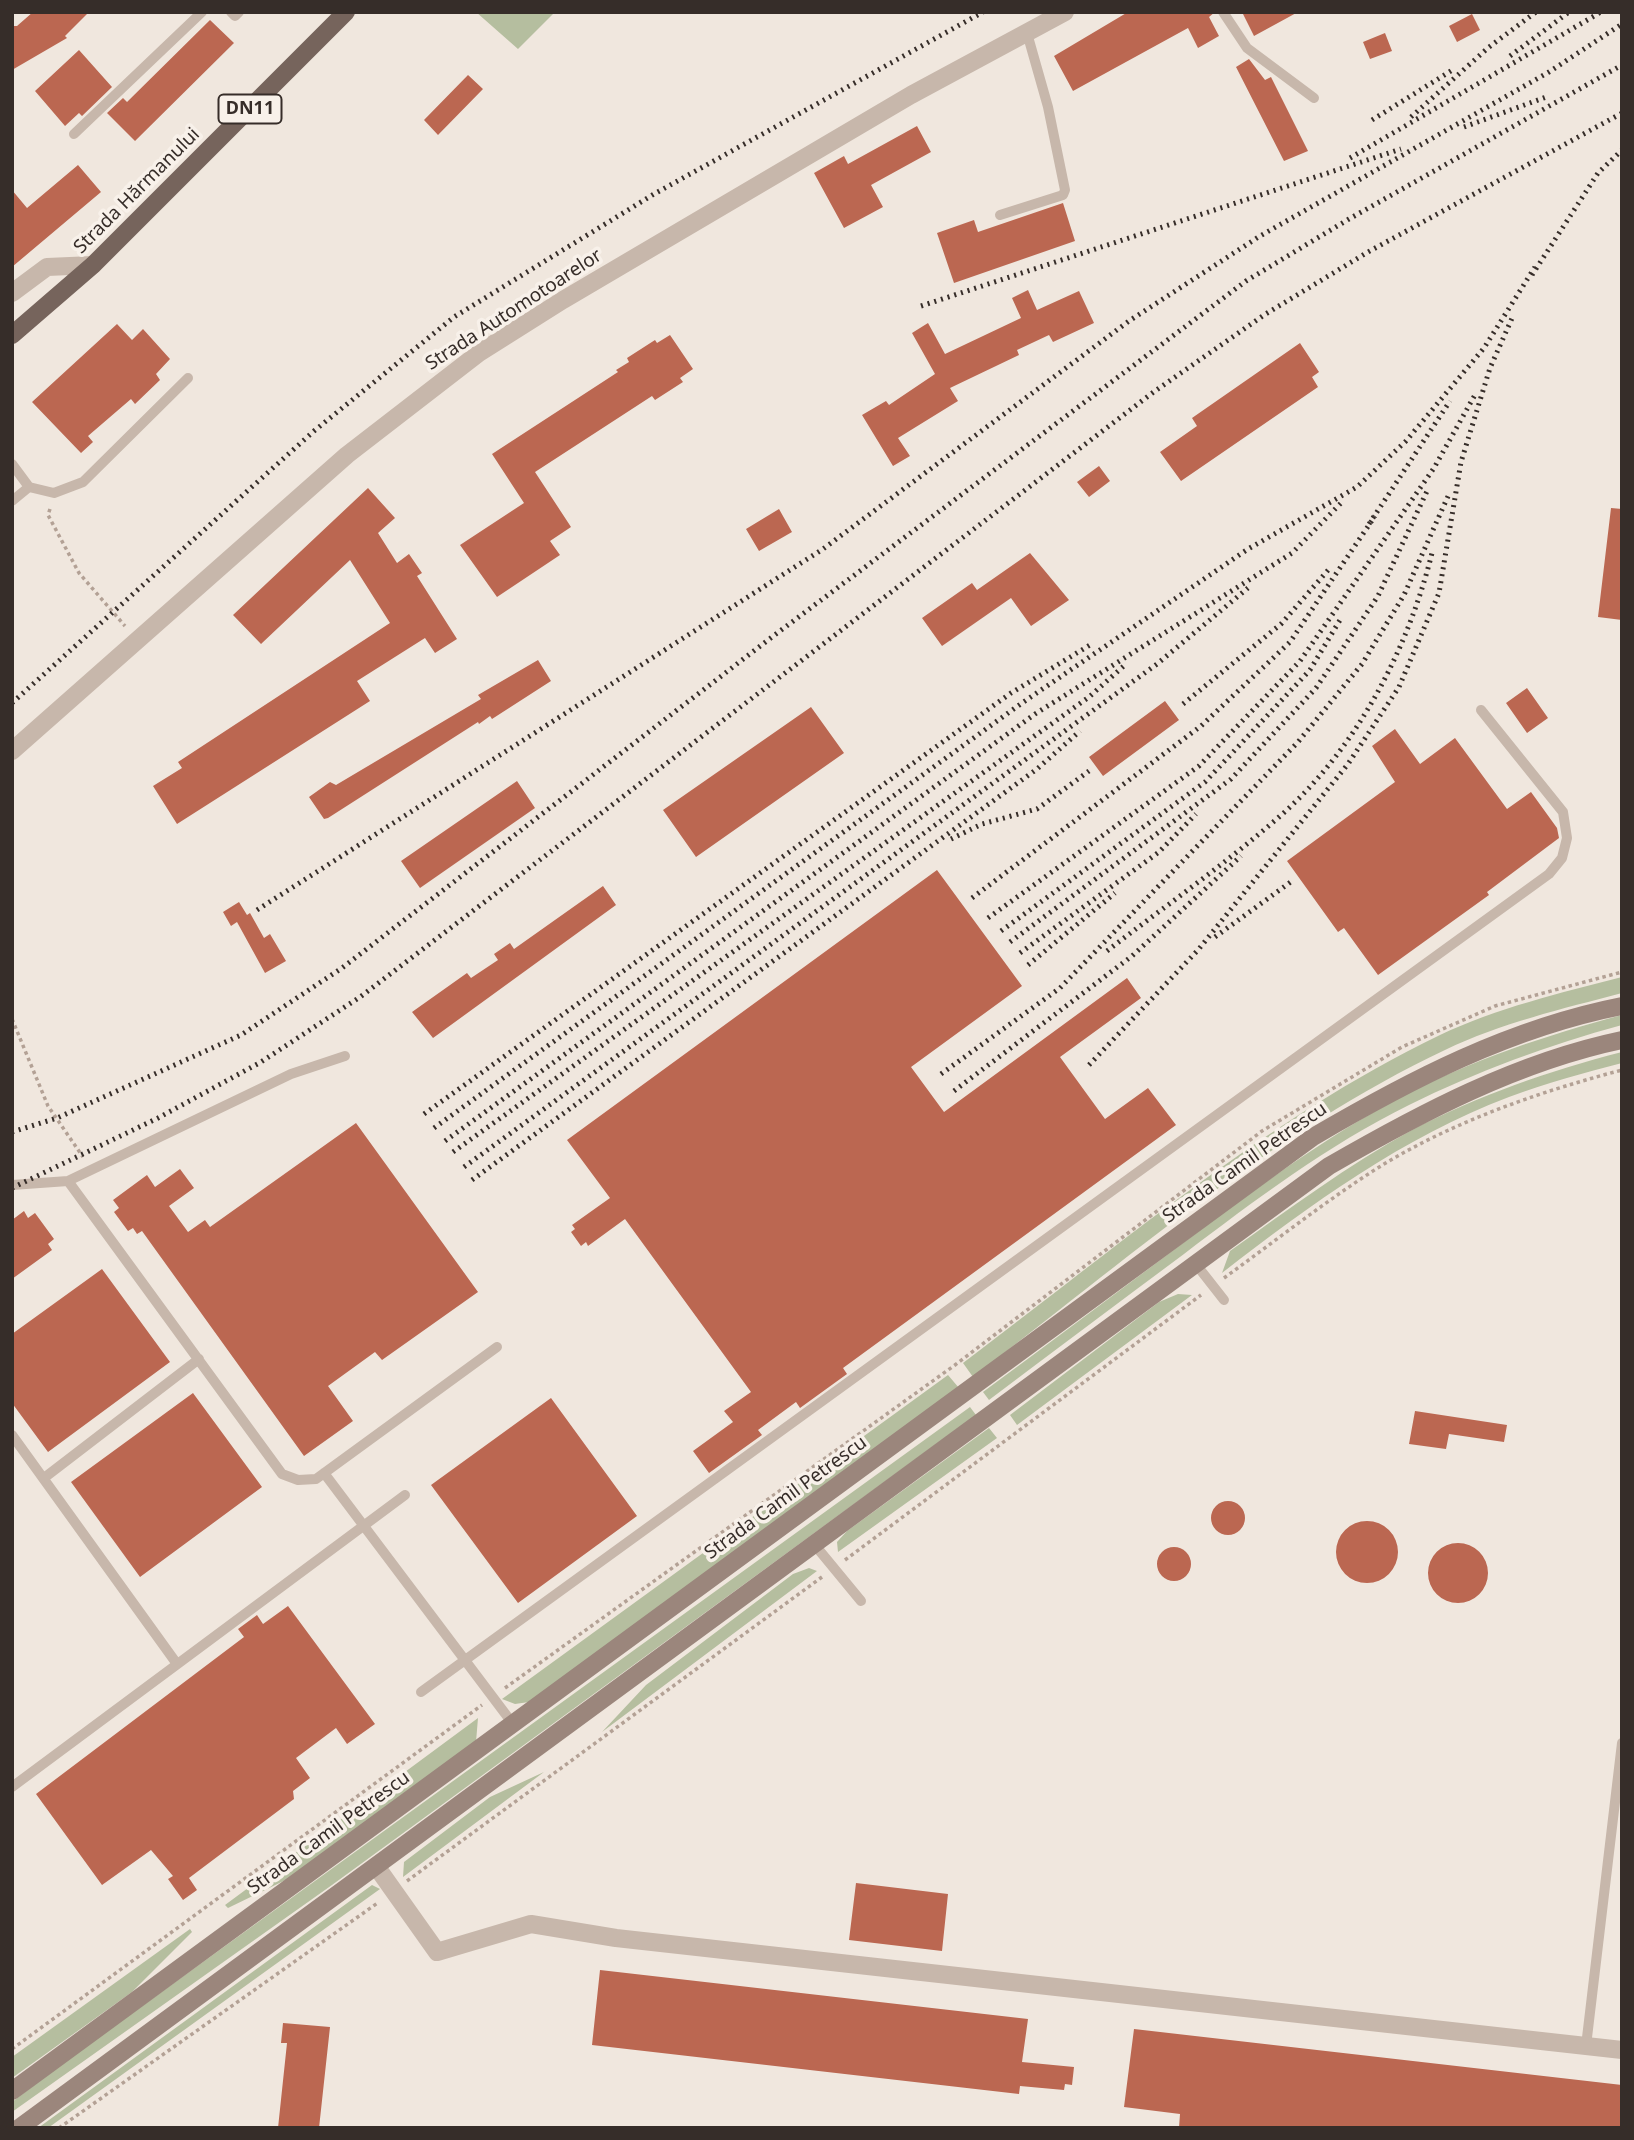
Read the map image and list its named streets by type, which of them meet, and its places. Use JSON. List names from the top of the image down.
{
  "streets": {
    "main road": ["DN11", "Strada Hărmanului"],
    "street": ["Strada Automotoarelor", "Strada Camil Petrescu"]
  }
}
